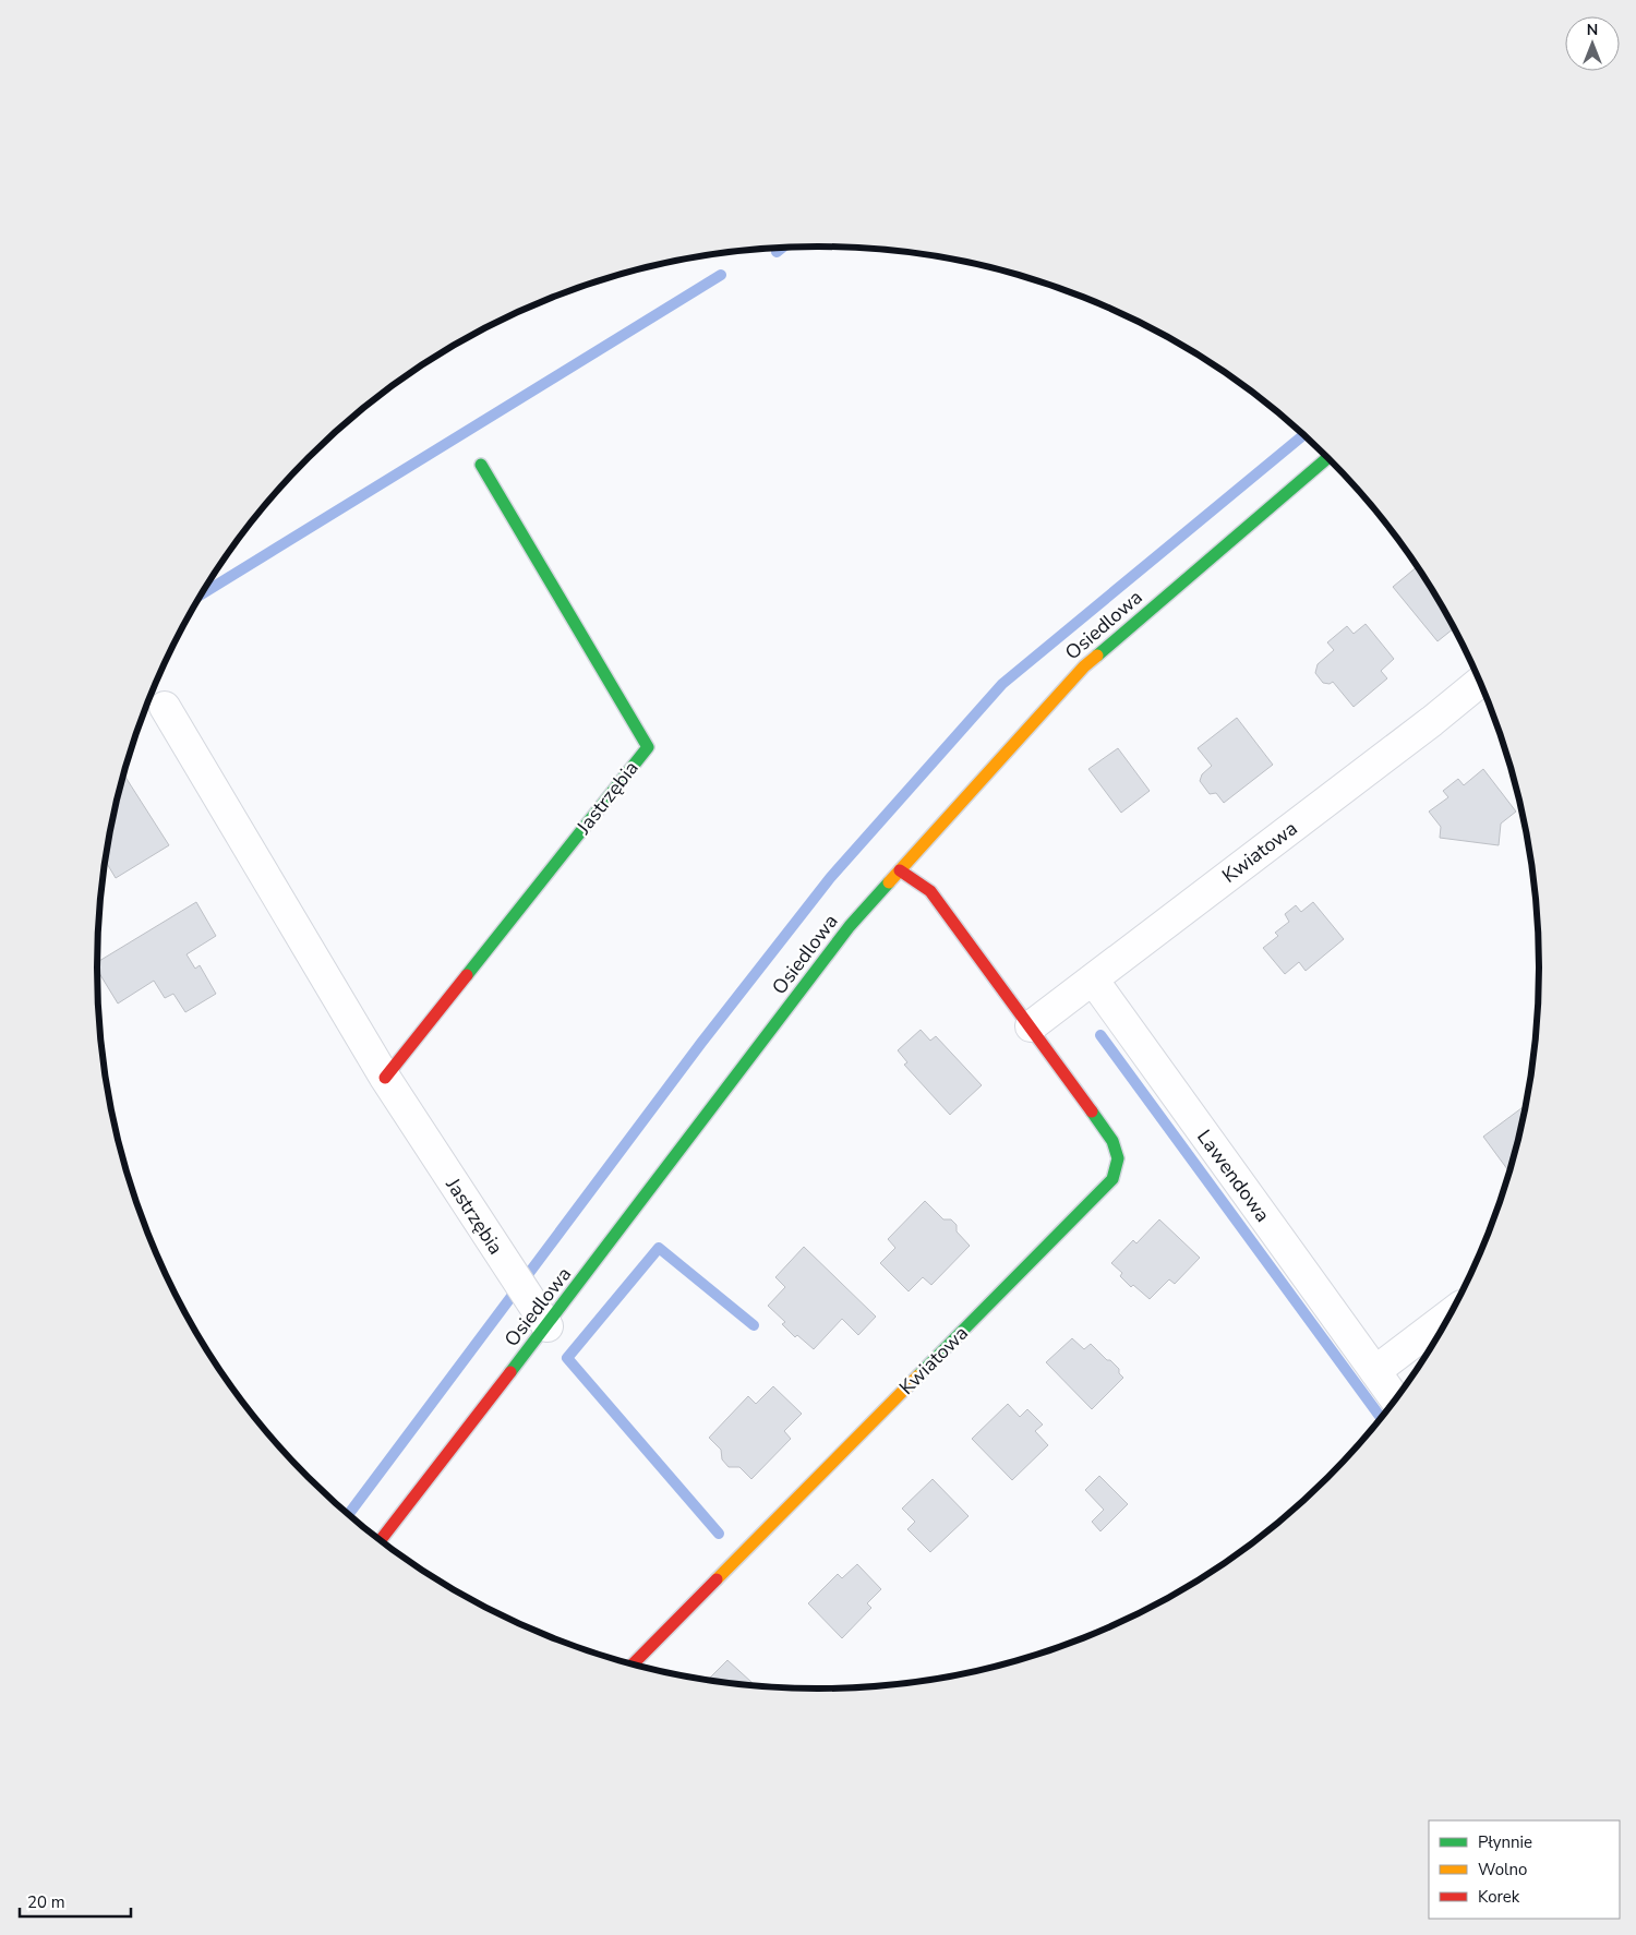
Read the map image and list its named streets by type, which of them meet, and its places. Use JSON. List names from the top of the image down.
{
  "streets": {
    "street": [
      "Osiedlowa",
      "Jastrzębia",
      "Kwiatowa",
      "Lawendowa"
    ]
  },
  "crossings": [
    ["Osiedlowa", "Jastrzębia"],
    ["Osiedlowa", "Kwiatowa"],
    ["Kwiatowa", "Lawendowa"]
  ],
  "legend": ["Płynnie", "Wolno", "Korek"],
  "scale_bar": "20 m",
  "north": "top"
}
